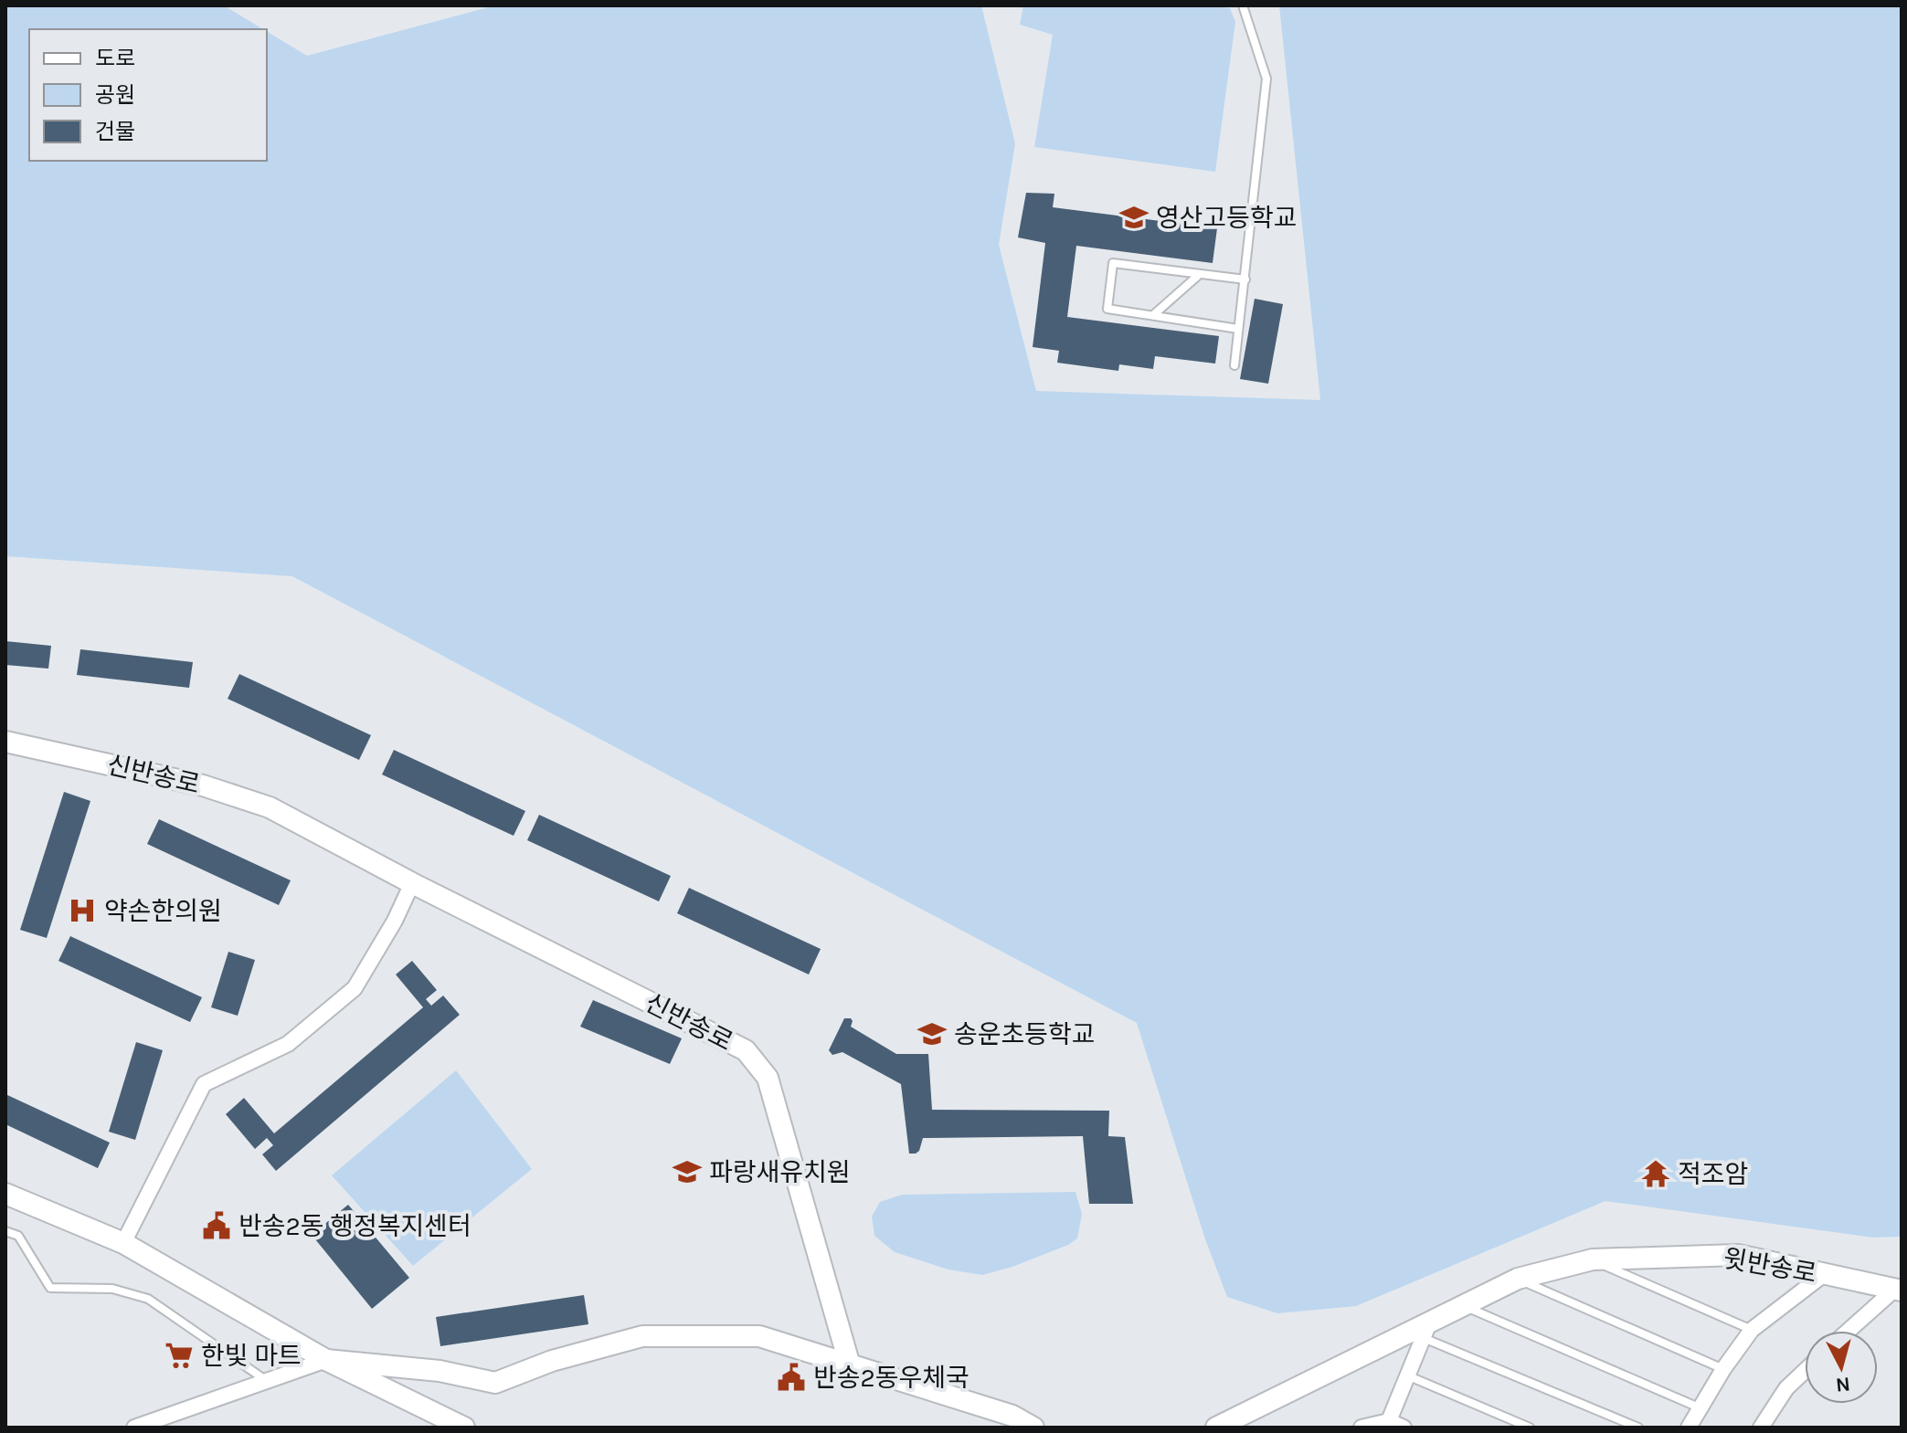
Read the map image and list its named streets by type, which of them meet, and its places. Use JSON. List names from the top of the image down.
{
  "streets": {
    "main road": ["신반송로", "윗반송로"]
  },
  "places": {
    "school or university": ["영산고등학교", "송운초등학교", "파랑새유치원"],
    "hospital": ["약손한의원"],
    "temple": ["적조암"],
    "public building": ["반송2동 행정복지센터", "반송2동우체국"],
    "supermarket": ["한빛 마트"]
  },
  "legend": ["도로", "공원", "건물"],
  "north": "bottom"
}
